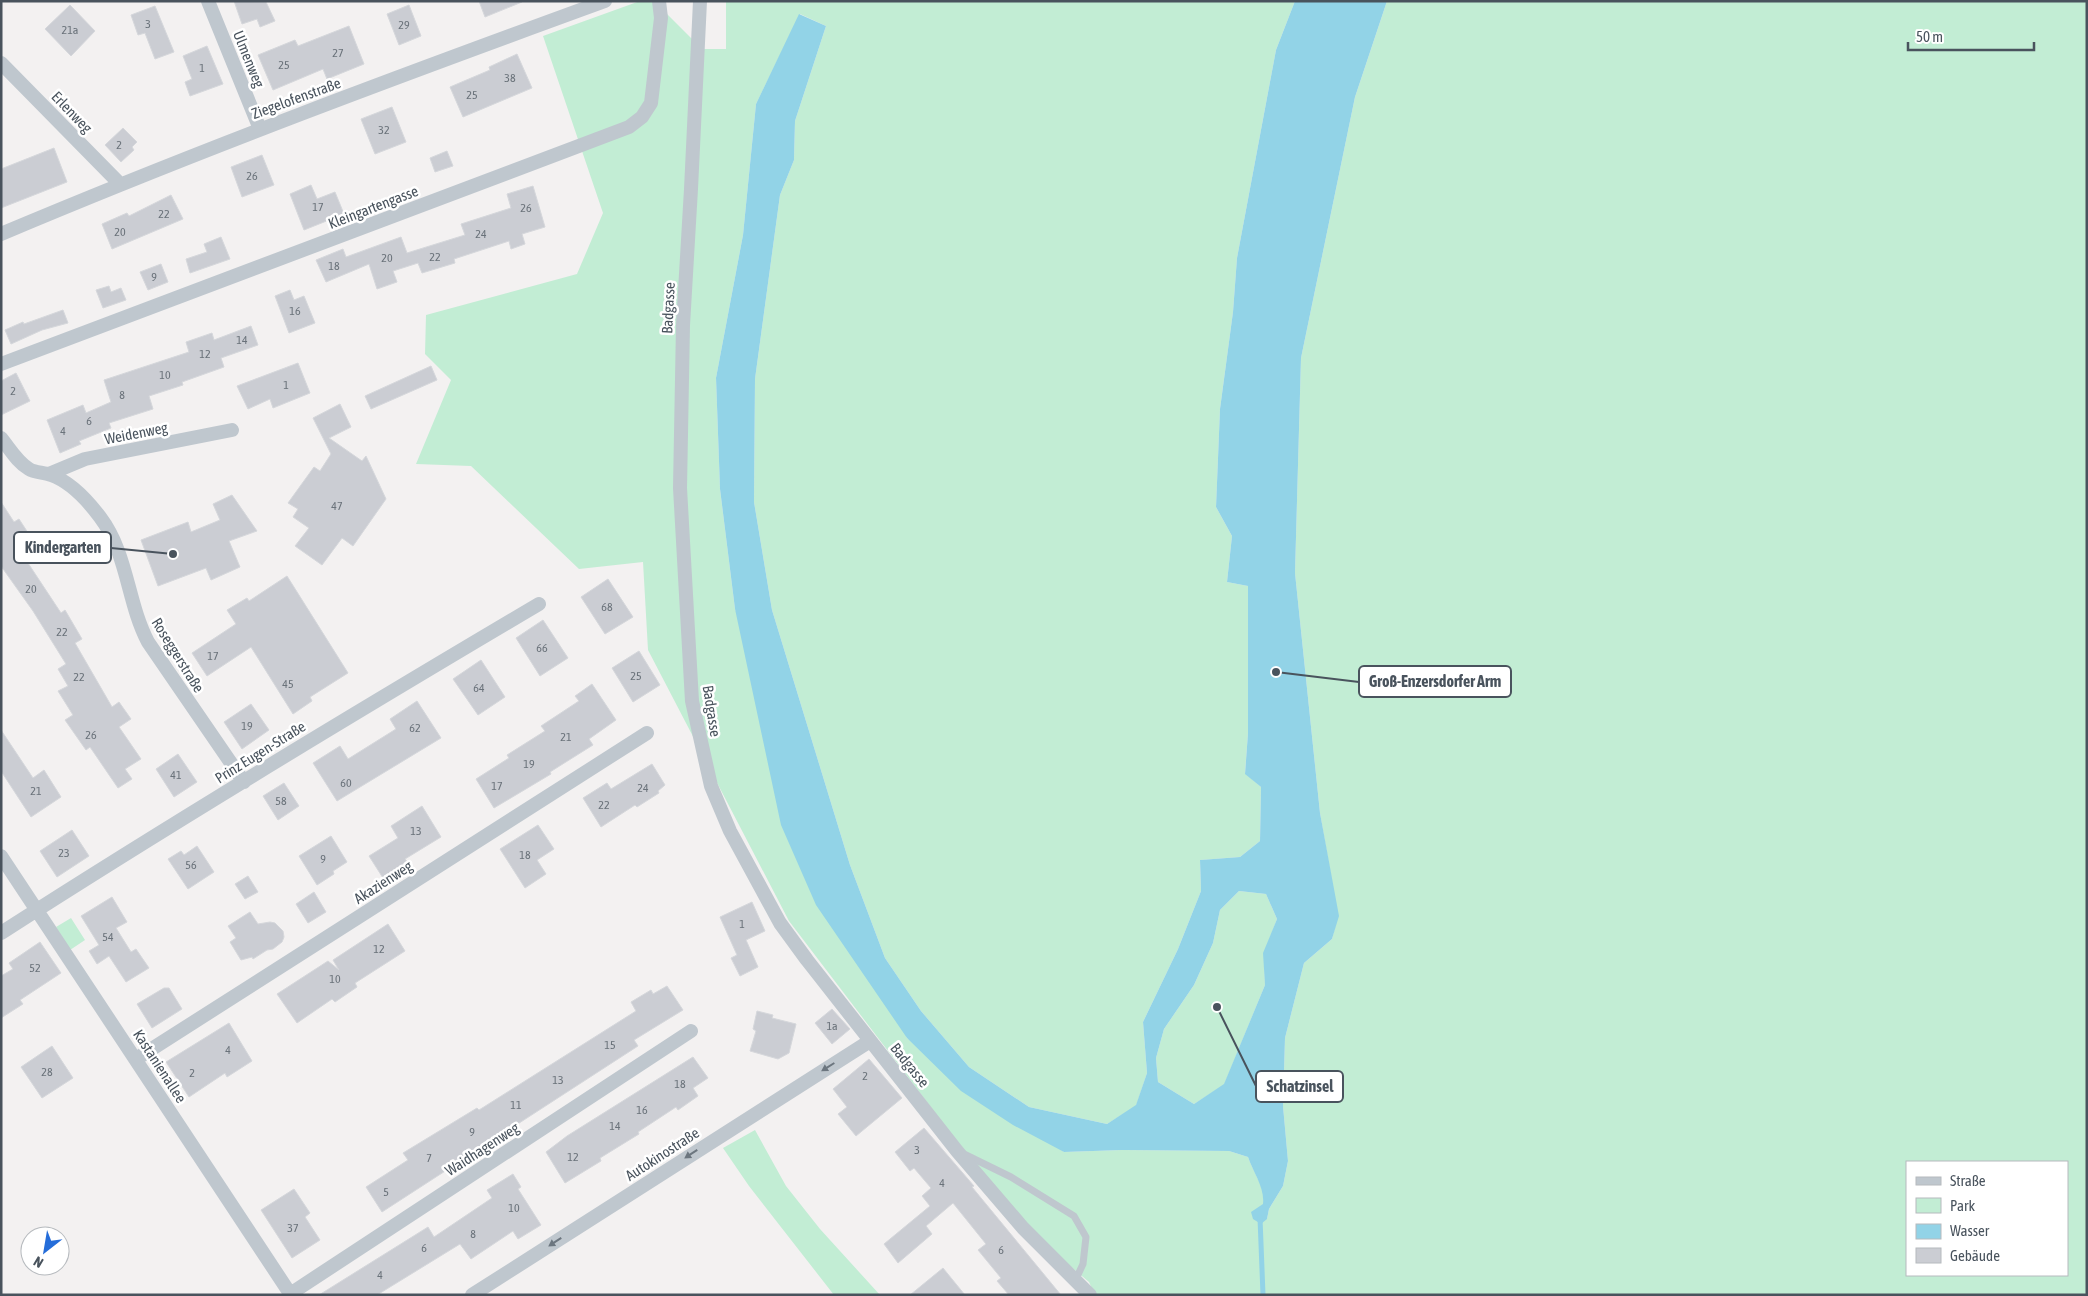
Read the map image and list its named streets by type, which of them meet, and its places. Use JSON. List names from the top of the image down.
{
  "streets": {
    "street": [
      "Ulmenweg",
      "Ziegelofenstraße",
      "Erlenweg",
      "Kleingartengasse",
      "Badgasse",
      "Weidenweg",
      "Roseggerstraße",
      "Prinz Eugen-Straße",
      "Akazienweg",
      "Kastanienallee",
      "Waidhagenweg",
      "Autokinostraße"
    ]
  },
  "crossings": [
    ["Ulmenweg", "Ziegelofenstraße"],
    ["Ziegelofenstraße", "Erlenweg"],
    ["Badgasse", "Autokinostraße"],
    ["Weidenweg", "Roseggerstraße"],
    ["Roseggerstraße", "Prinz Eugen-Straße"],
    ["Prinz Eugen-Straße", "Kastanienallee"],
    ["Akazienweg", "Kastanienallee"],
    ["Kastanienallee", "Waidhagenweg"]
  ],
  "one_way": ["Autokinostraße"],
  "places": ["Kindergarten", "Groß-Enzersdorfer Arm", "Schatzinsel"],
  "house_numbers": [
    "3",
    "29",
    "21a",
    "27",
    "25",
    "1",
    "38",
    "25",
    "32",
    "2",
    "26",
    "17",
    "26",
    "22",
    "20",
    "24",
    "22",
    "20",
    "18",
    "9",
    "16",
    "14",
    "12",
    "10",
    "1",
    "2",
    "8",
    "6",
    "4",
    "47",
    "20",
    "68",
    "22",
    "66",
    "17",
    "25",
    "22",
    "45",
    "64",
    "19",
    "62",
    "26",
    "21",
    "19",
    "41",
    "60",
    "17",
    "24",
    "21",
    "58",
    "22",
    "13",
    "23",
    "18",
    "9",
    "56",
    "1",
    "54",
    "12",
    "52",
    "10",
    "1a",
    "15",
    "4",
    "28",
    "2",
    "2",
    "13",
    "18",
    "11",
    "16",
    "14",
    "9",
    "3",
    "12",
    "7",
    "4",
    "5",
    "10",
    "37",
    "8",
    "6",
    "6",
    "4"
  ],
  "legend": [
    "Straße",
    "Park",
    "Wasser",
    "Gebäude"
  ],
  "scale_bar": "50 m",
  "north": "bottom left"
}
